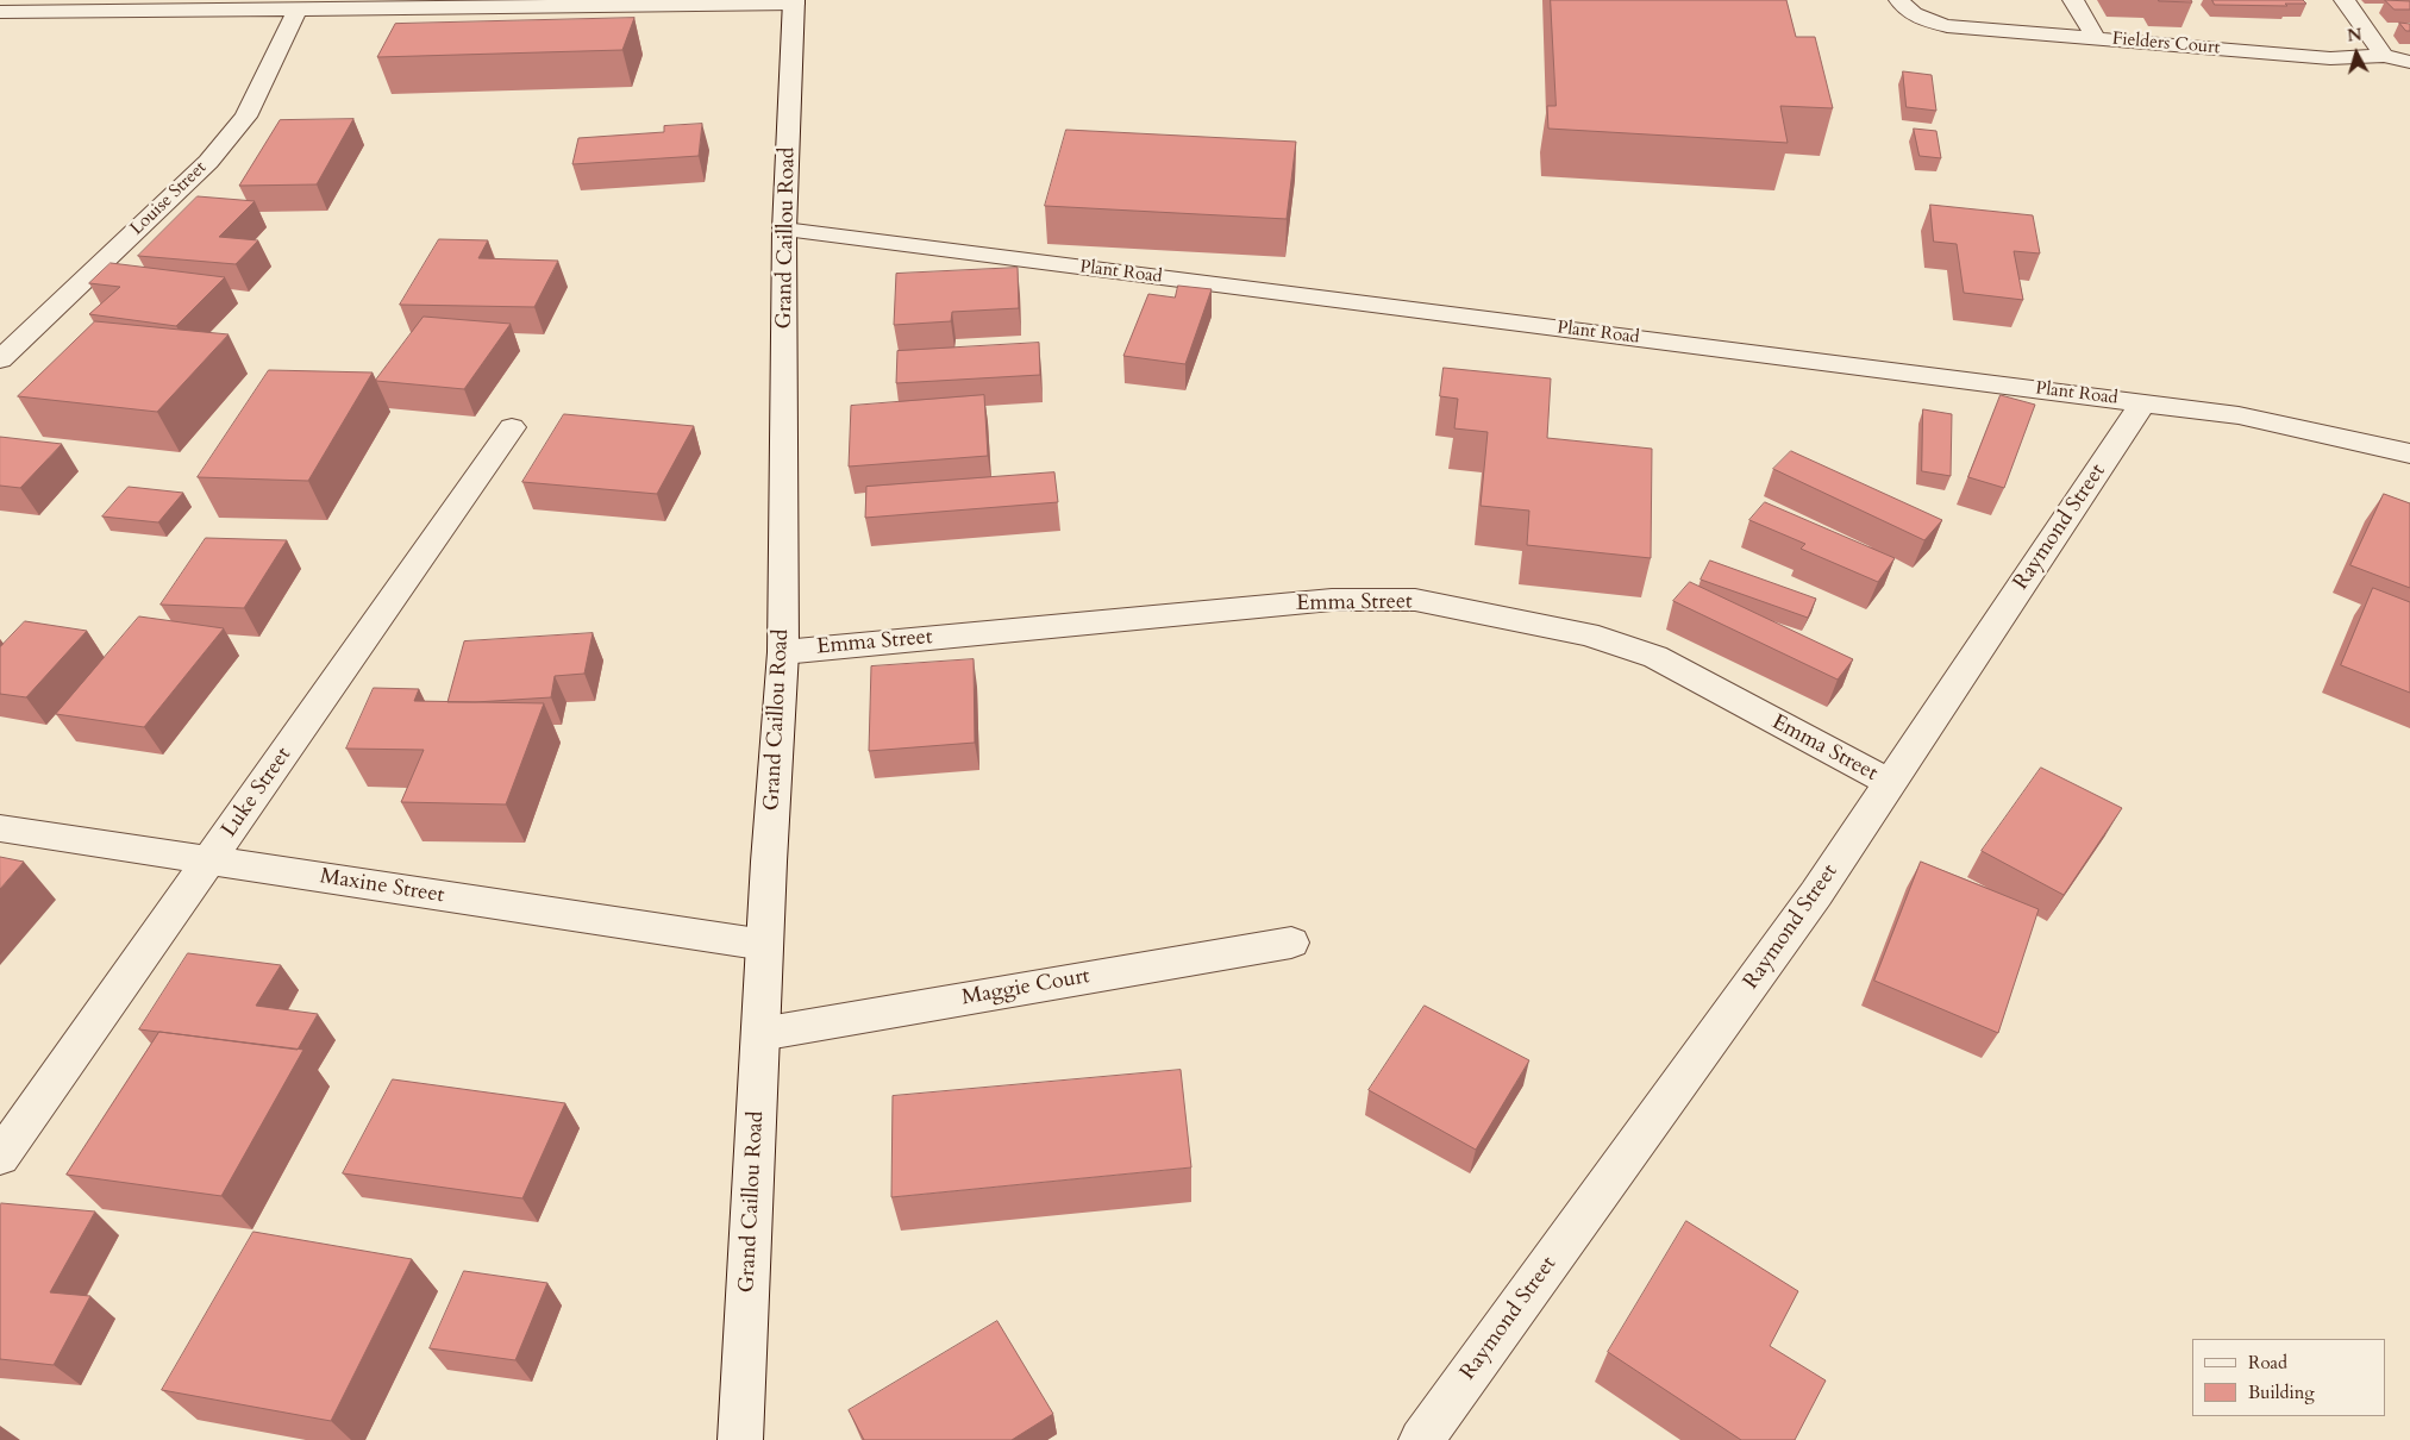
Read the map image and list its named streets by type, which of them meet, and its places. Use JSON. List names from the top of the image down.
{
  "streets": {
    "street": [
      "Fielders Court",
      "Louise Street",
      "Grand Caillou Road",
      "Plant Road",
      "Raymond Street",
      "Emma Street",
      "Luke Street",
      "Maxine Street",
      "Maggie Court"
    ]
  },
  "crossings": [
    ["Grand Caillou Road", "Plant Road"],
    ["Grand Caillou Road", "Emma Street"],
    ["Grand Caillou Road", "Maxine Street"],
    ["Grand Caillou Road", "Maggie Court"],
    ["Plant Road", "Raymond Street"],
    ["Raymond Street", "Emma Street"],
    ["Luke Street", "Maxine Street"]
  ],
  "legend": ["Road", "Building"],
  "north": "top"
}
